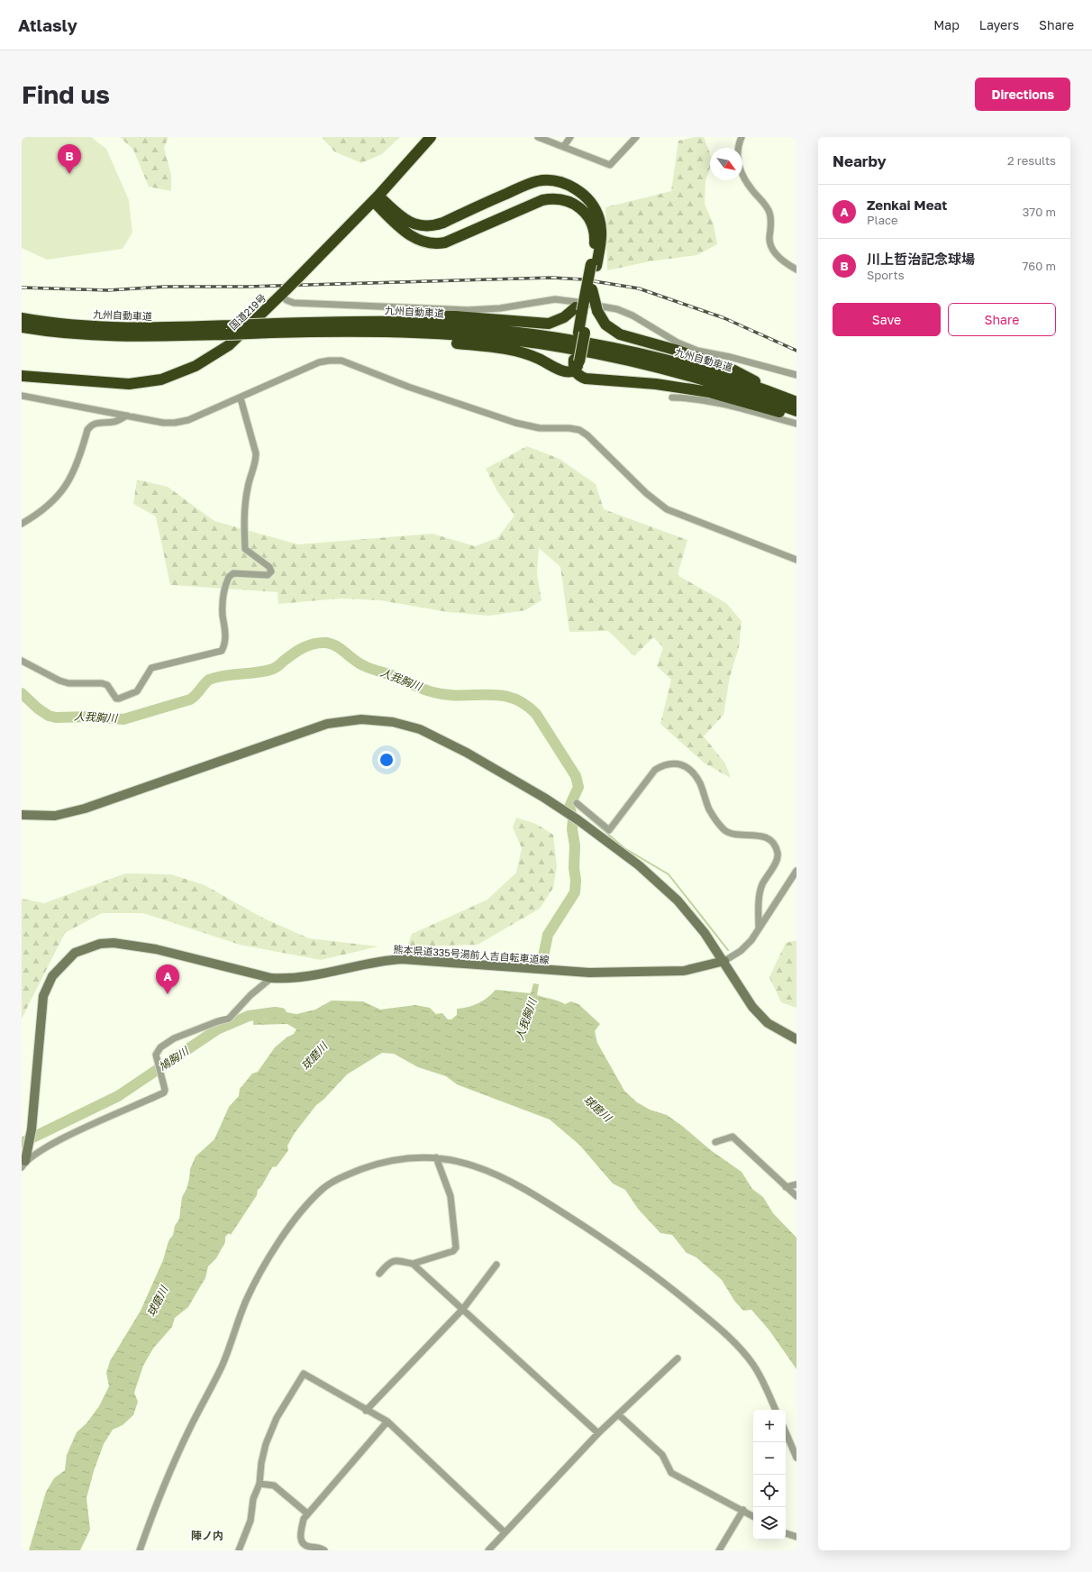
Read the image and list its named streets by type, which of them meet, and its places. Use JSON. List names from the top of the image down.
{
  "streets": {
    "highway": ["国道219号", "九州自動車道"],
    "main road": ["熊本県道335号湯前人吉自転車道線"]
  },
  "districts": ["陣ノ内"],
  "water": ["人我胸川", "球磨川", "鳩胸川"],
  "north": "bottom right",
  "page": {
    "header": "Atlasly",
    "nav": ["Map", "Layers", "Share"],
    "buttons": [
      "Directions",
      ["Save", "Share"]
    ],
    "title": "Find us",
    "heading": ["Nearby", "2 results"],
    "pins": ["B", "A"],
    "list": [
      {
        "mark": "A",
        "name": "Zenkai Meat",
        "note": "Place",
        "value": "370 m"
      },
      {
        "mark": "B",
        "name": "川上哲治記念球場",
        "note": "Sports",
        "value": "760 m"
      }
    ],
    "map_buttons": ["+", "−"]
  }
}
